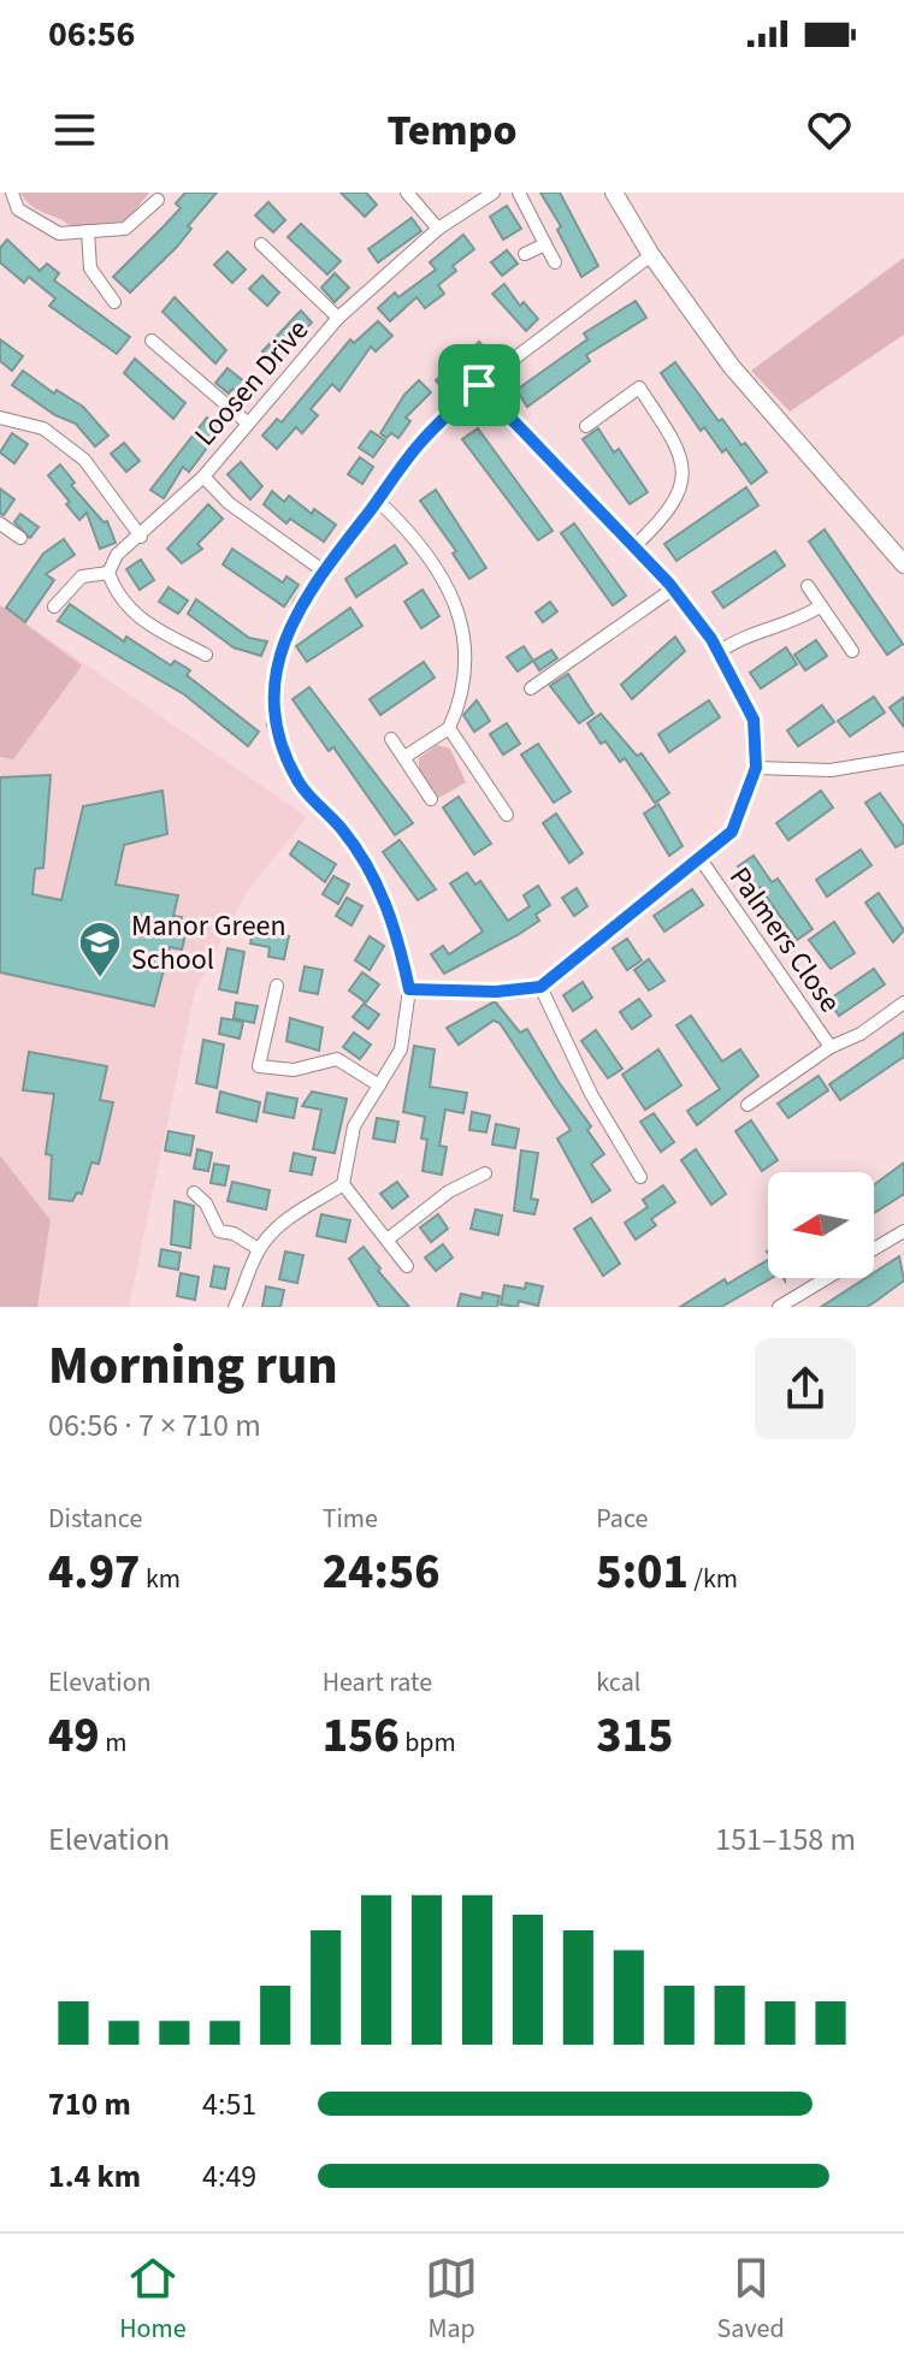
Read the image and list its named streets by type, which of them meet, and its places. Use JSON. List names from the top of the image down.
{
  "streets": {
    "street": ["Loosen Drive", "Palmers Close"]
  },
  "places": {
    "school or university": ["Manor Green School"]
  },
  "north": "left",
  "page": {
    "status": "06:56",
    "header": "Tempo",
    "heading": ["Morning run", "06:56 · 7 × 710 m"],
    "stats": [
      ["Distance", "4.97 km"],
      ["Time", "24:56"],
      ["Pace", "5:01 /km"],
      ["Elevation", "49 m"],
      ["Heart rate", "156 bpm"],
      ["kcal", "315"]
    ],
    "chart": ["Elevation", "151–158 m"],
    "list": [
      {
        "name": "710 m",
        "note": "4:51"
      },
      {
        "name": "1.4 km",
        "note": "4:49"
      }
    ],
    "tabs": ["Home", "Map", "Saved"]
  }
}
